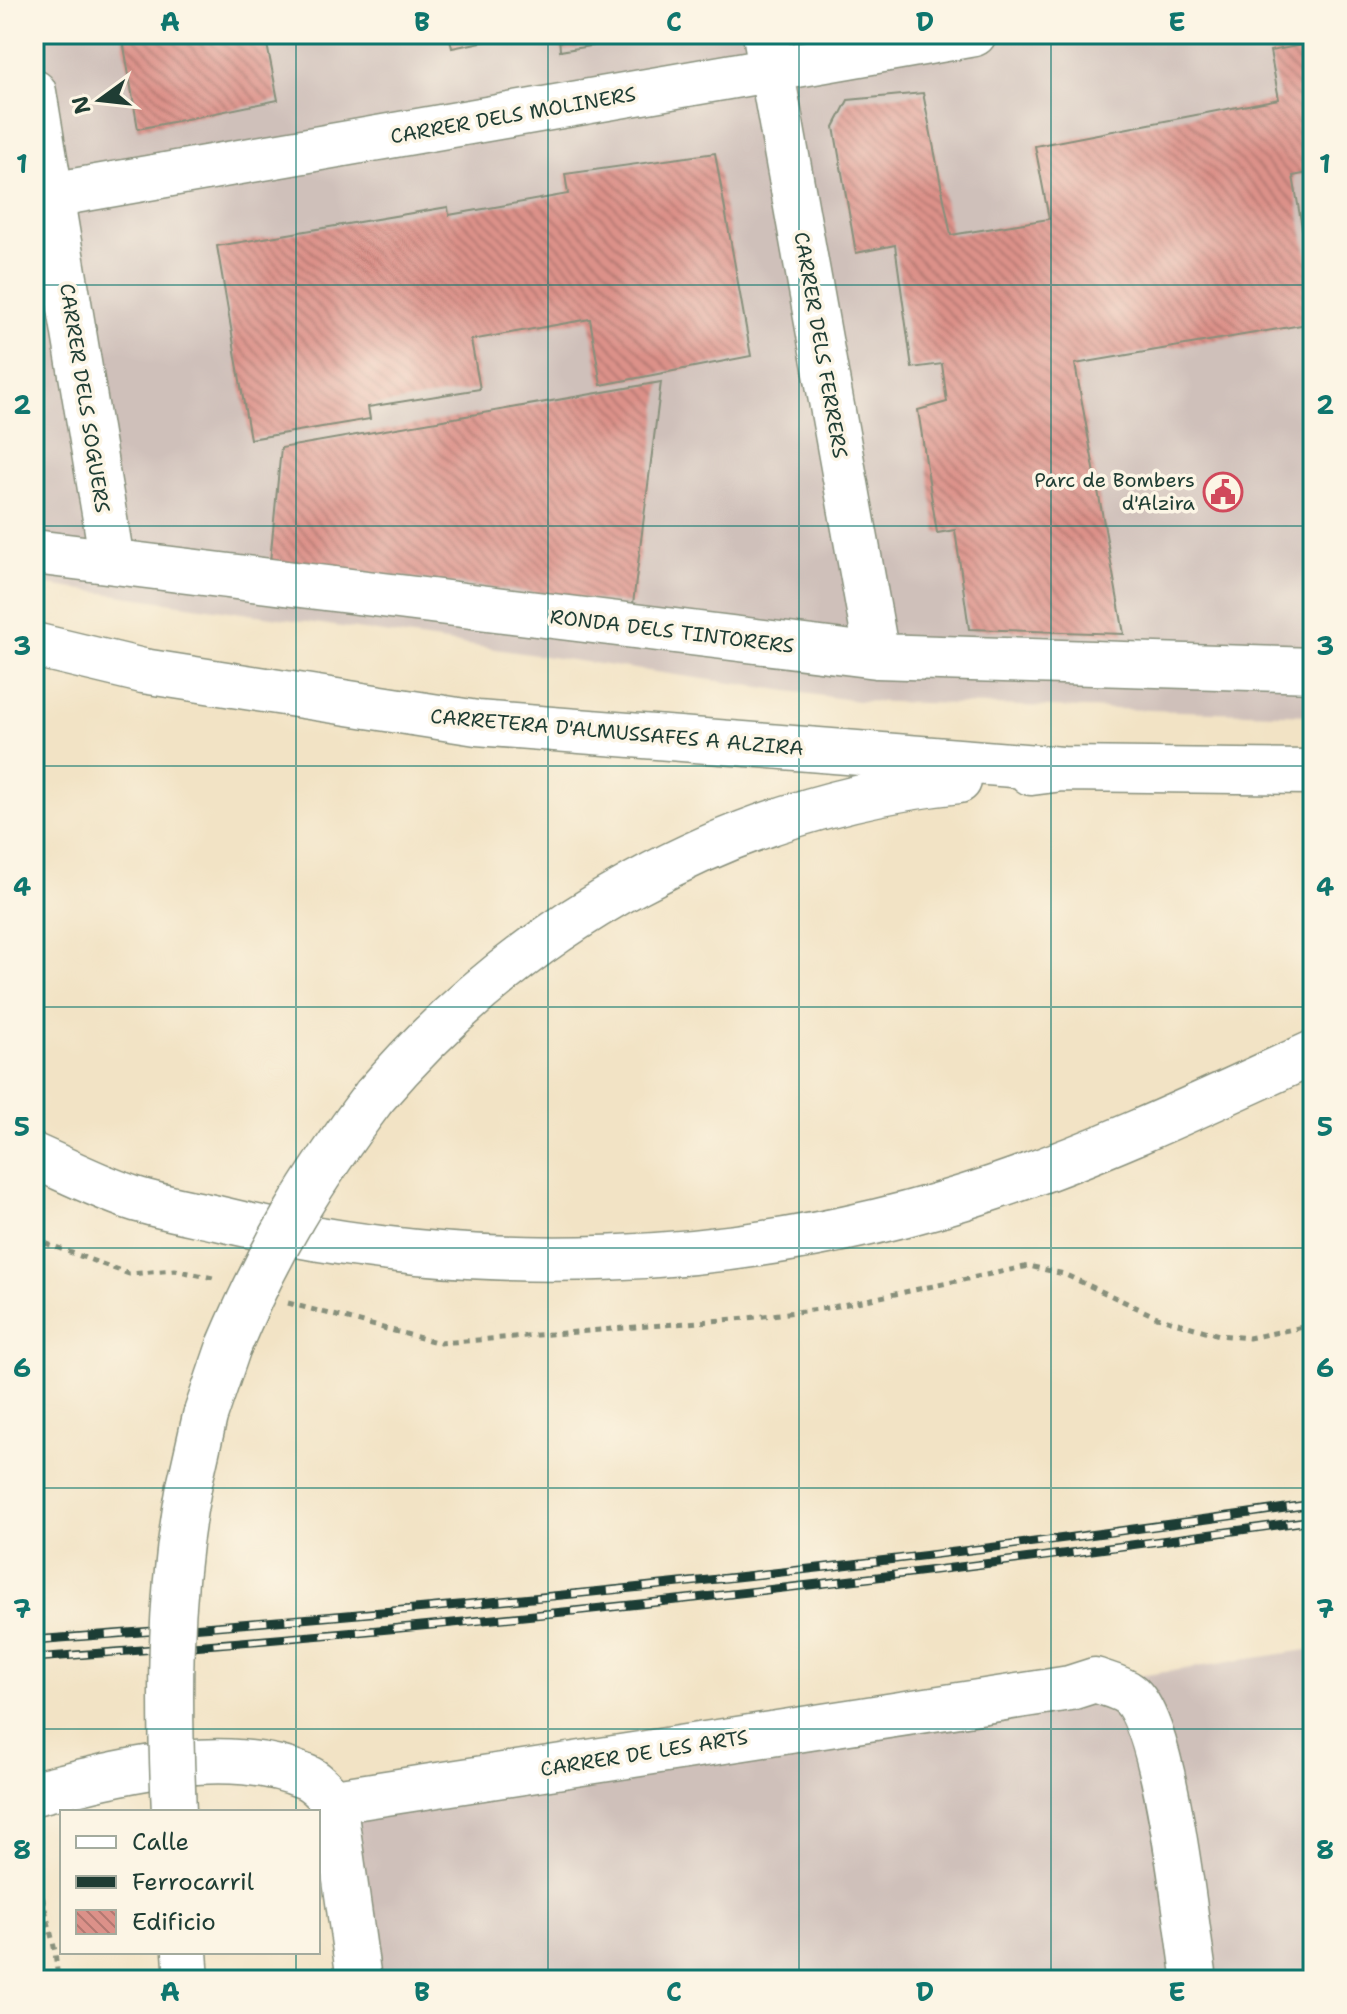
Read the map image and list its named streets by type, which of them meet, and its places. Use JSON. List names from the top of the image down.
{
  "streets": {
    "street": [
      "CARRER DELS MOLINERS",
      "CARRER DELS FERRERS",
      "CARRER DELS SOGUERS",
      "RONDA DELS TINTORERS",
      "CARRETERA D'ALMUSSAFES A ALZIRA",
      "CARRER DE LES ARTS"
    ]
  },
  "crossings": [
    ["CARRER DELS MOLINERS", "CARRER DELS FERRERS"],
    ["CARRER DELS MOLINERS", "CARRER DELS SOGUERS"],
    ["CARRER DELS FERRERS", "RONDA DELS TINTORERS"],
    ["CARRER DELS SOGUERS", "RONDA DELS TINTORERS"]
  ],
  "places": {
    "public building": ["Parc de Bombers d'Alzira"]
  },
  "legend": ["Calle", "Ferrocarril", "Edificio"],
  "north": "left",
  "grid": {
    "columns": [
      "A",
      "B",
      "C",
      "D",
      "E"
    ],
    "rows": [
      "1",
      "2",
      "3",
      "4",
      "5",
      "6",
      "7",
      "8"
    ]
  }
}
